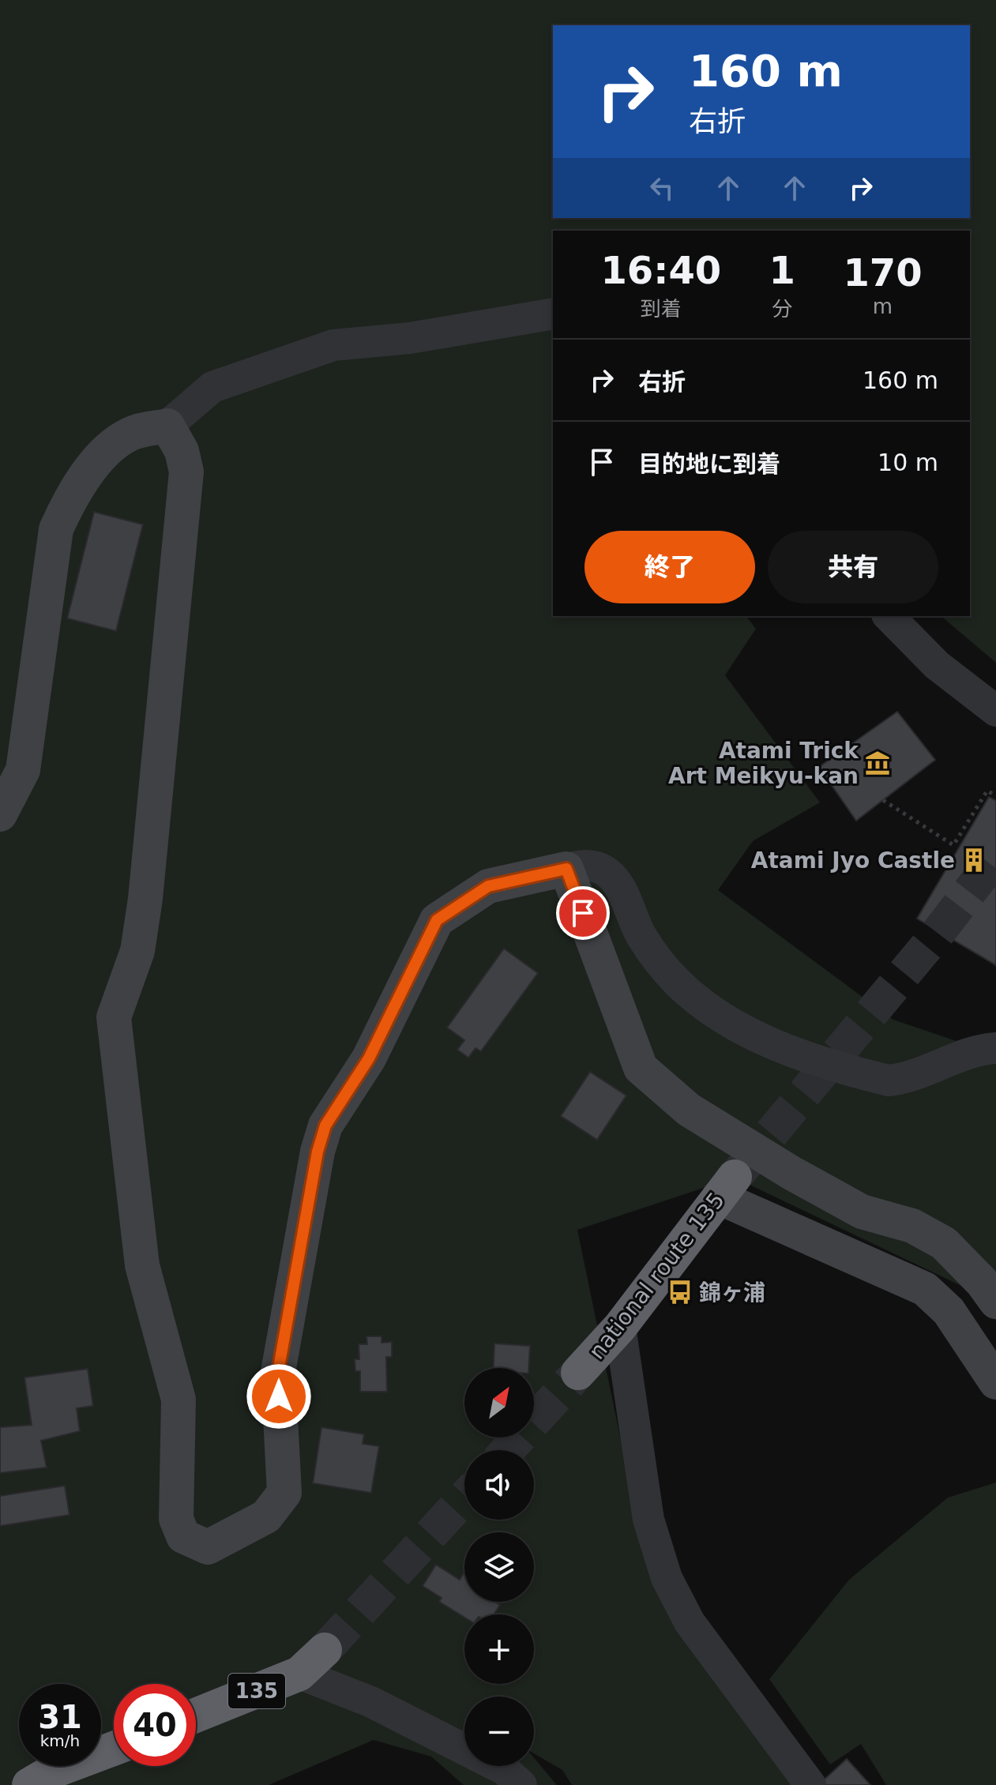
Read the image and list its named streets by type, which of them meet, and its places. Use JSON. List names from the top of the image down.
{
  "streets": {
    "highway": ["national route 135", "135"]
  },
  "places": {
    "museum": ["Atami Trick Art Meikyu-kan"],
    "building": ["Atami Jyo Castle"],
    "bus stop": ["錦ヶ浦"]
  },
  "north": "top right",
  "page": {
    "turn": ["160 m", "右折"],
    "eta": [
      "16:40",
      "到着",
      "1",
      "分",
      "170",
      "m"
    ],
    "list": [
      {
        "name": "右折",
        "value": "160 m"
      },
      {
        "name": "目的地に到着",
        "value": "10 m"
      }
    ],
    "buttons": ["終了", "共有"],
    "map_buttons": ["+", "−"],
    "speed": "31 km/h",
    "limit": "40"
  }
}
